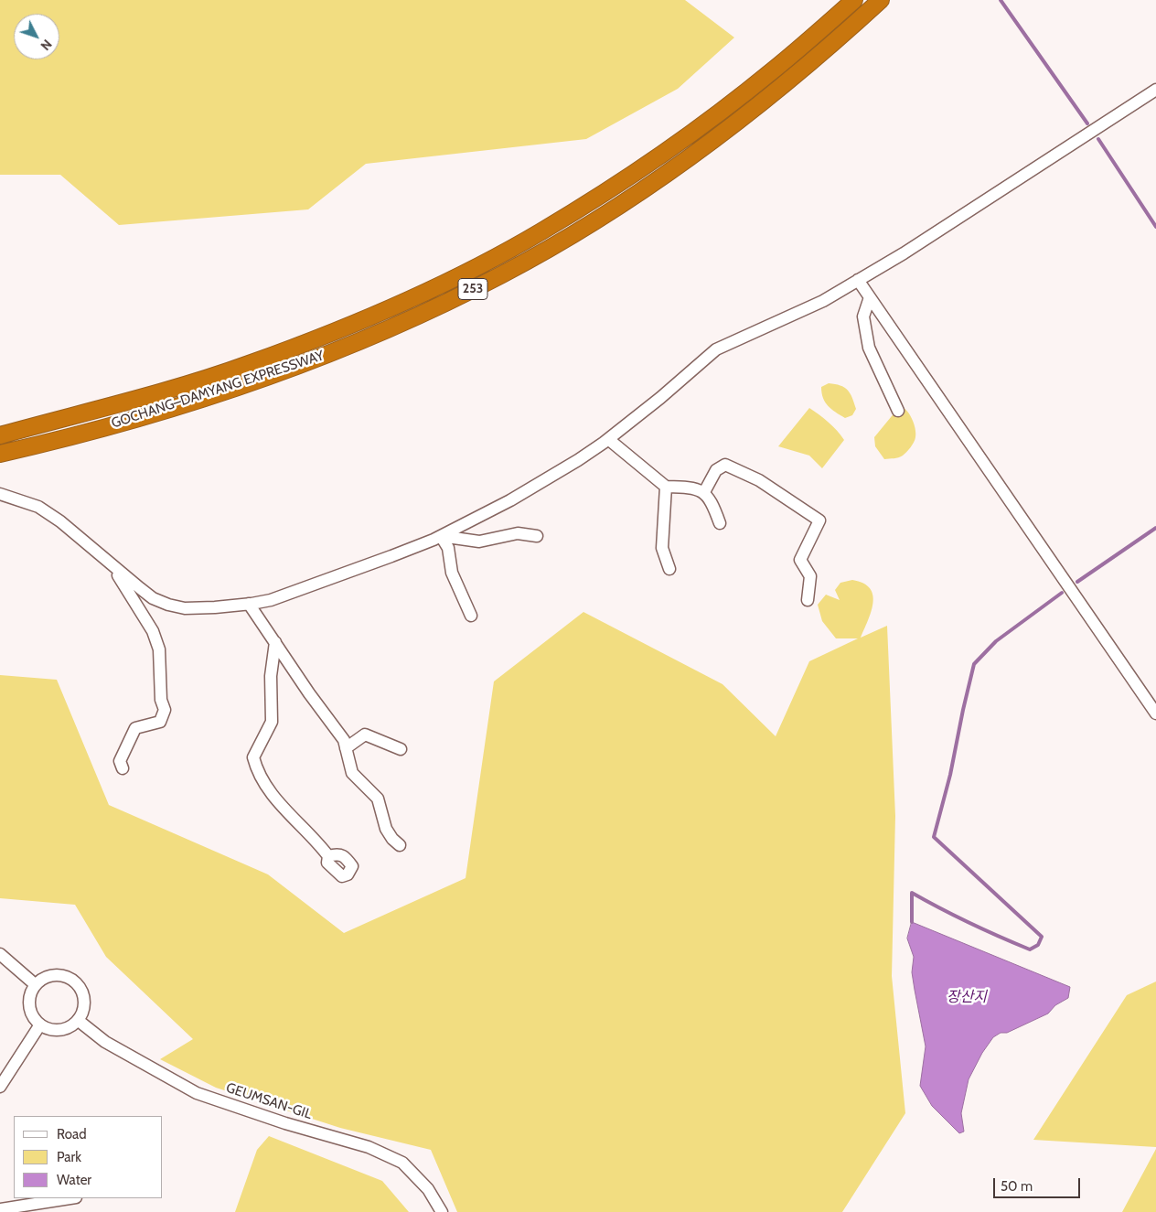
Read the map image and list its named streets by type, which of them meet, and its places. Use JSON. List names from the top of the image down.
{
  "streets": {
    "highway": ["253", "GOCHANG–DAMYANG EXPRESSWAY"],
    "street": ["GEUMSAN-GIL"]
  },
  "water": ["장산지"],
  "legend": ["Road", "Park", "Water"],
  "scale_bar": "50 m",
  "north": "bottom right"
}
